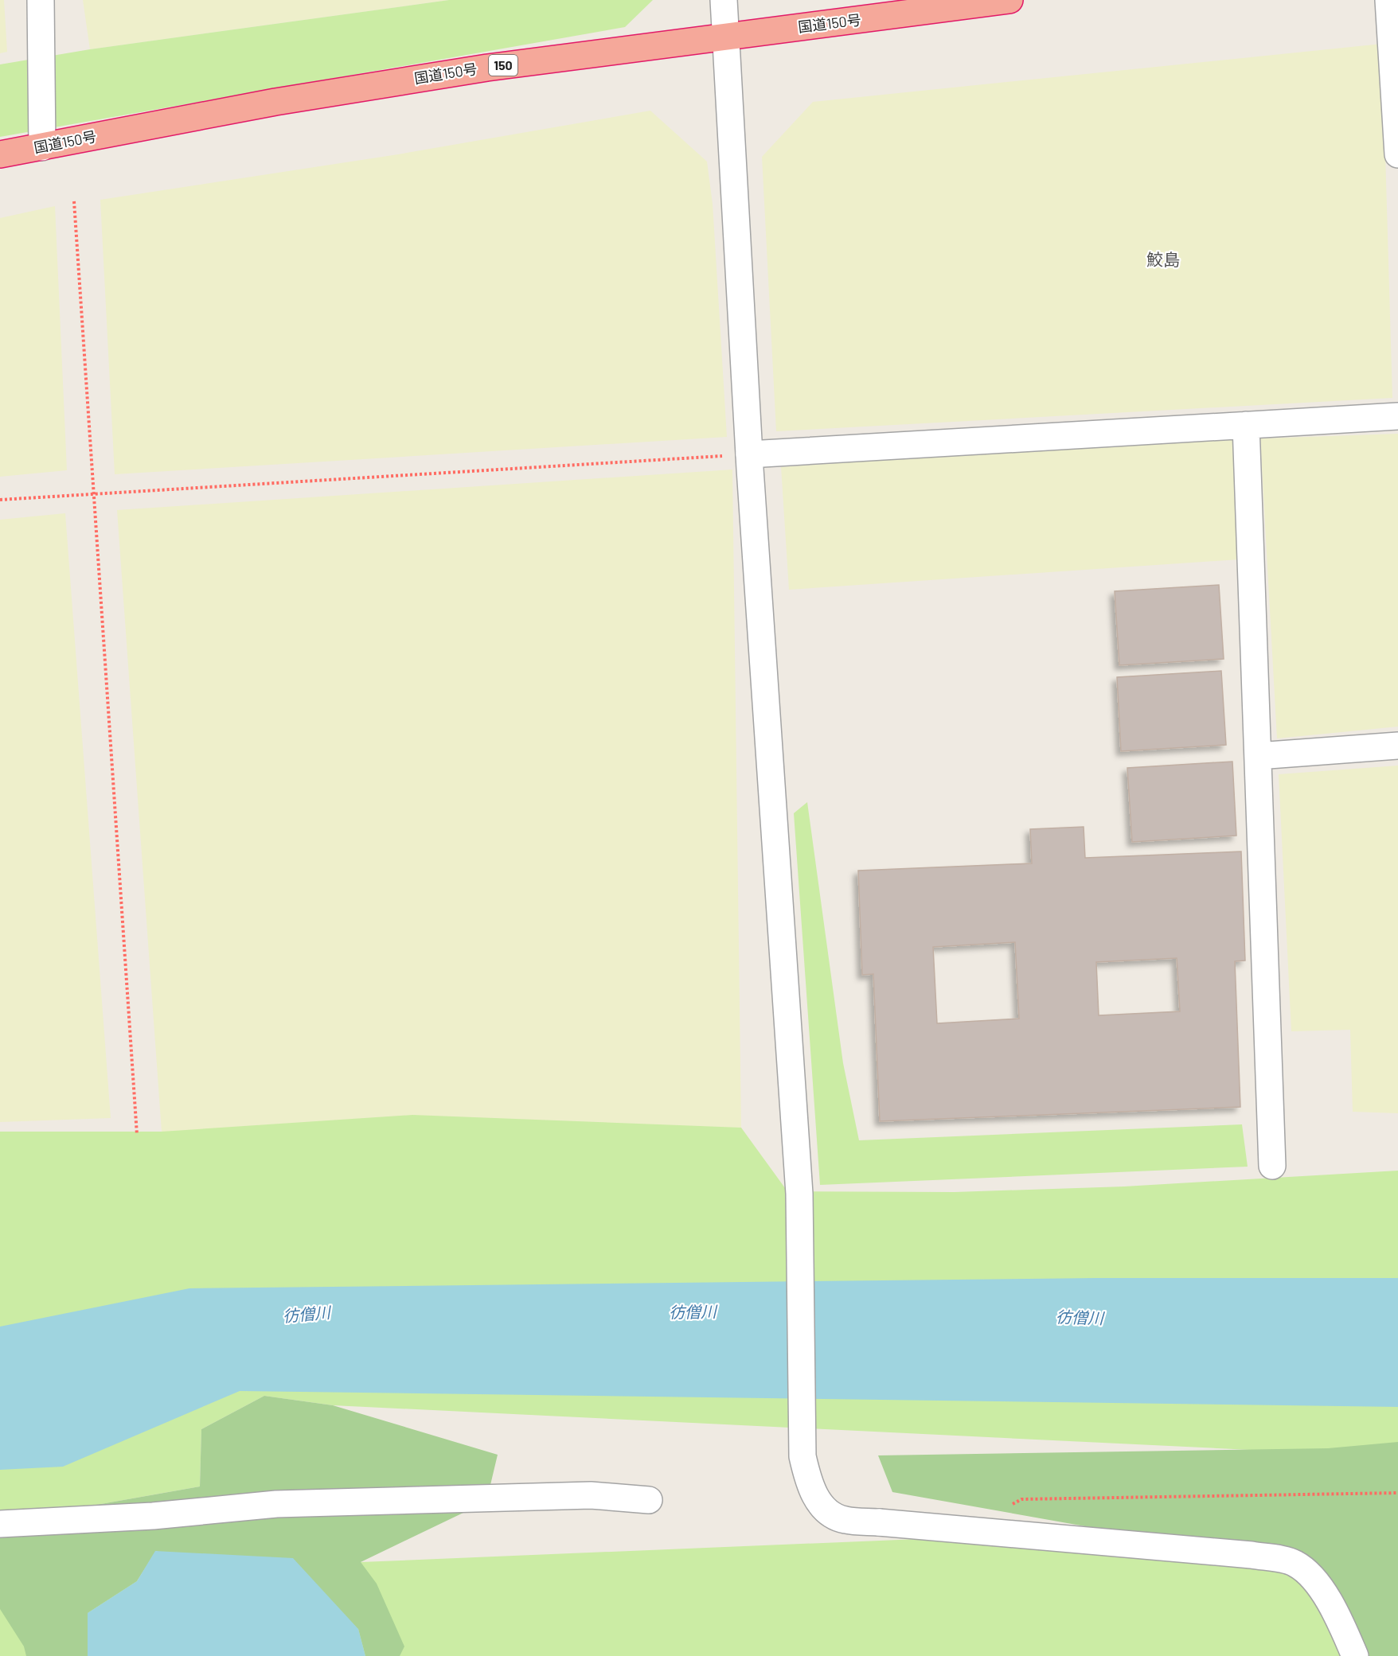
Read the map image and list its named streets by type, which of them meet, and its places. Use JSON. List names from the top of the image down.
{
  "streets": {
    "highway": ["国道150号", "150"]
  },
  "districts": ["鮫島"],
  "water": ["彷僧川"]
}
